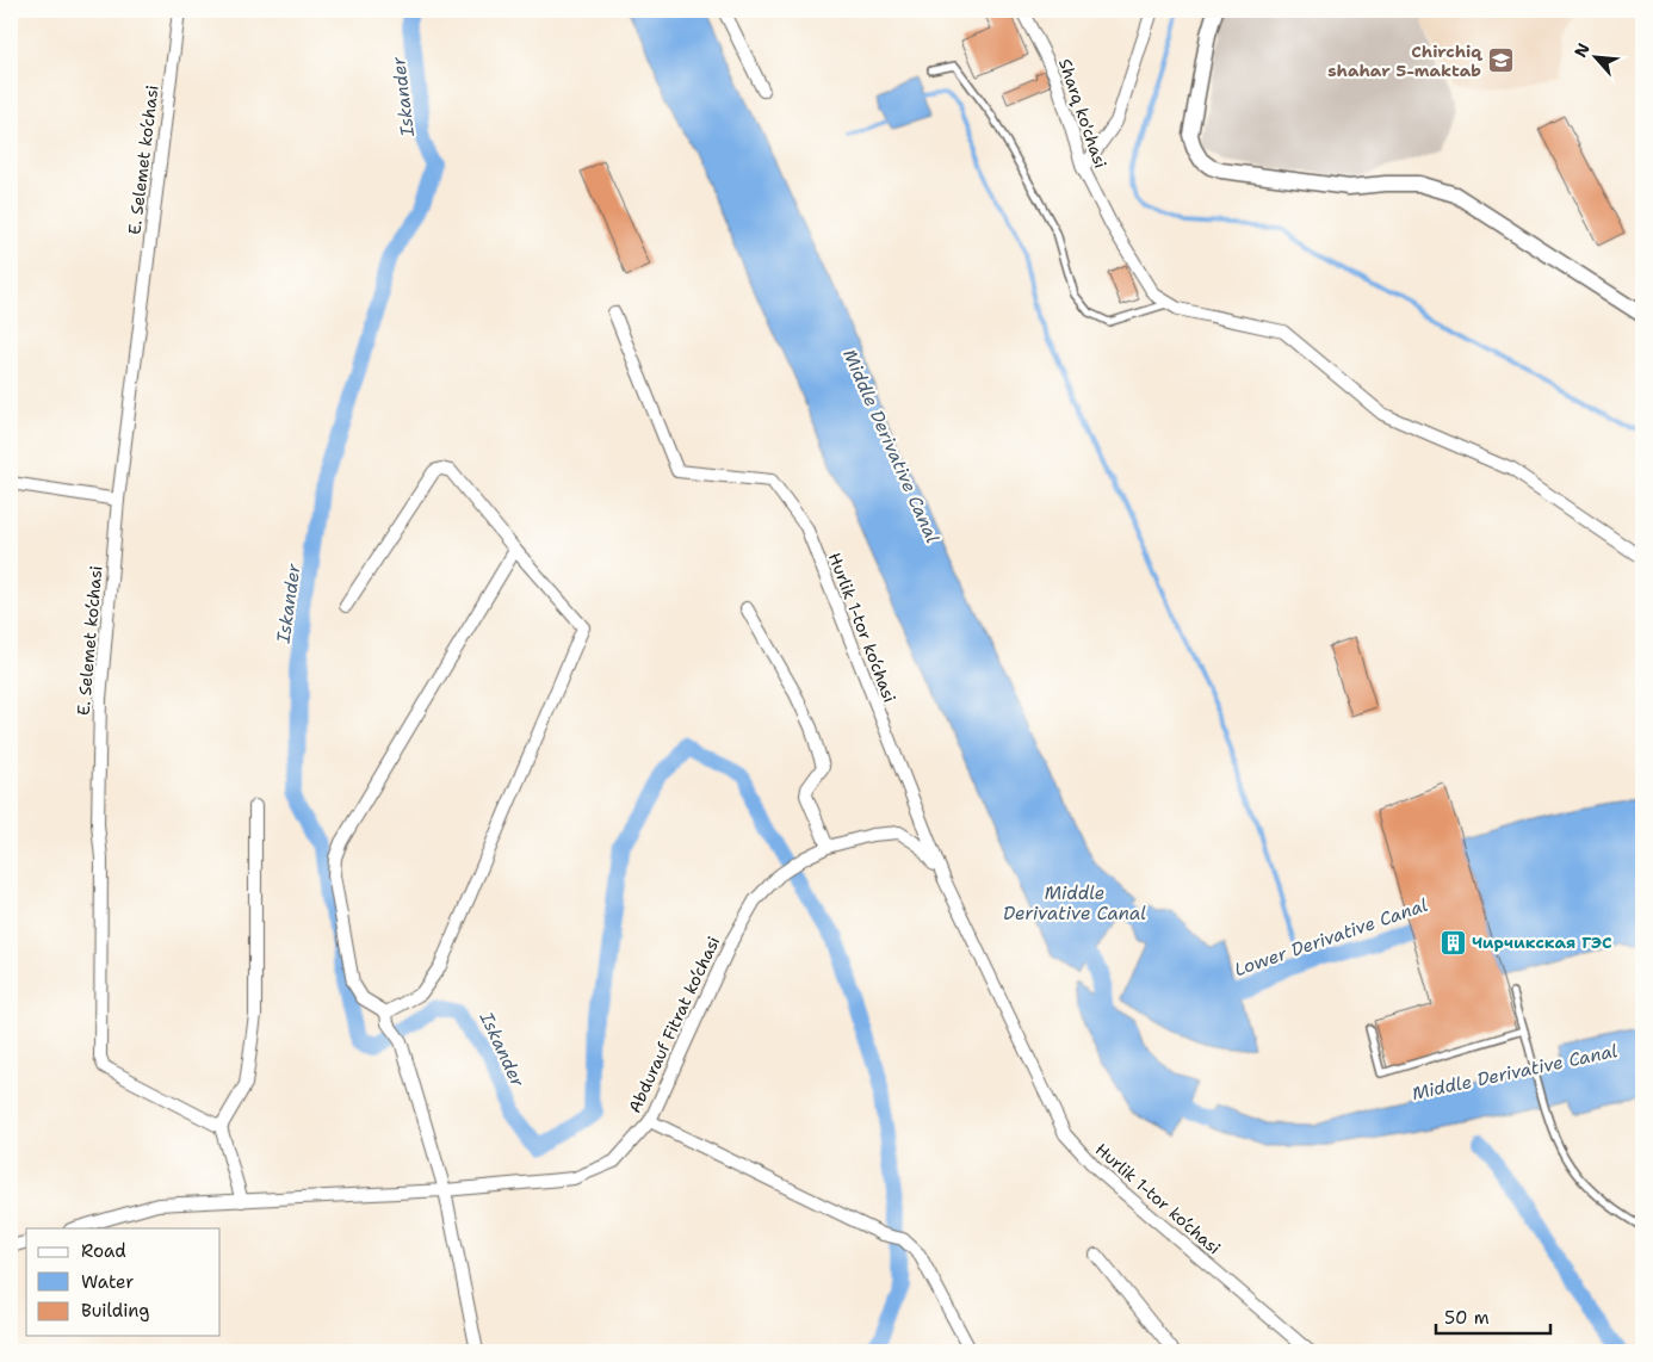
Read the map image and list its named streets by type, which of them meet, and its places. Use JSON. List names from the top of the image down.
{
  "streets": {
    "street": [
      "Sharq ko'chasi",
      "E. Selemet ko‘chasi",
      "Hurlik 1-tor ko‘chasi",
      "Abdurauf Fitrat ko‘chasi"
    ]
  },
  "crossings": [
    ["Hurlik 1-tor ko‘chasi", "Abdurauf Fitrat ko‘chasi"]
  ],
  "water": ["Iskander", "Middle Derivative Canal", "Lower Derivative Canal"],
  "places": {
    "school or university": ["Chirchiq shahar 5-maktab"],
    "building": ["Чирчикская ГЭС"]
  },
  "legend": ["Road", "Water", "Building"],
  "scale_bar": "50 m",
  "north": "top left"
}
